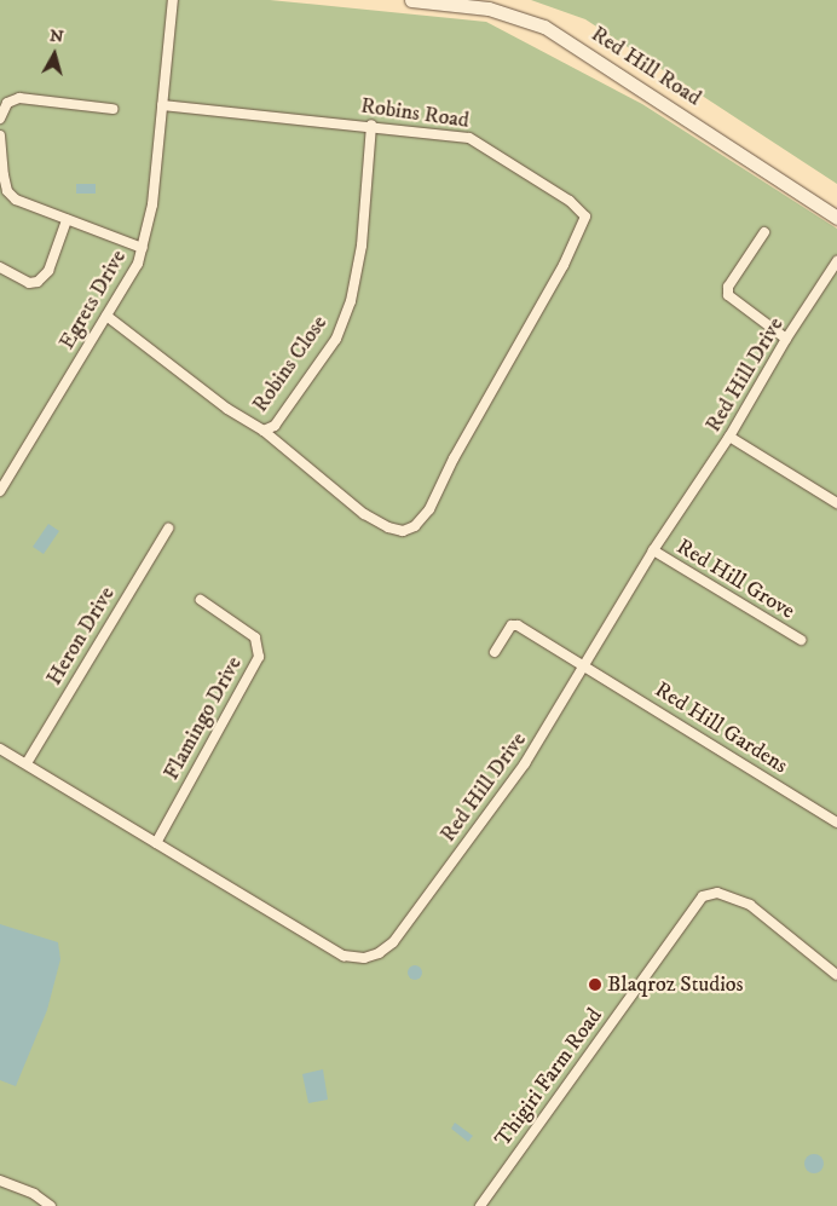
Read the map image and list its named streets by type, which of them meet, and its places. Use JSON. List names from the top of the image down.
{
  "streets": {
    "main road": ["Red Hill Road"],
    "street": [
      "Robins Road",
      "Egrets Drive",
      "Robins Close",
      "Red Hill Drive",
      "Red Hill Grove",
      "Heron Drive",
      "Flamingo Drive",
      "Red Hill Gardens",
      "Thigiri Farm Road"
    ]
  },
  "crossings": [
    ["Robins Road", "Egrets Drive"],
    ["Robins Road", "Robins Close"],
    ["Egrets Drive", "Robins Close"],
    ["Red Hill Drive", "Red Hill Grove"],
    ["Red Hill Drive", "Heron Drive"],
    ["Red Hill Drive", "Flamingo Drive"],
    ["Red Hill Drive", "Red Hill Gardens"]
  ],
  "places": ["Blaqroz Studios"],
  "north": "top"
}
